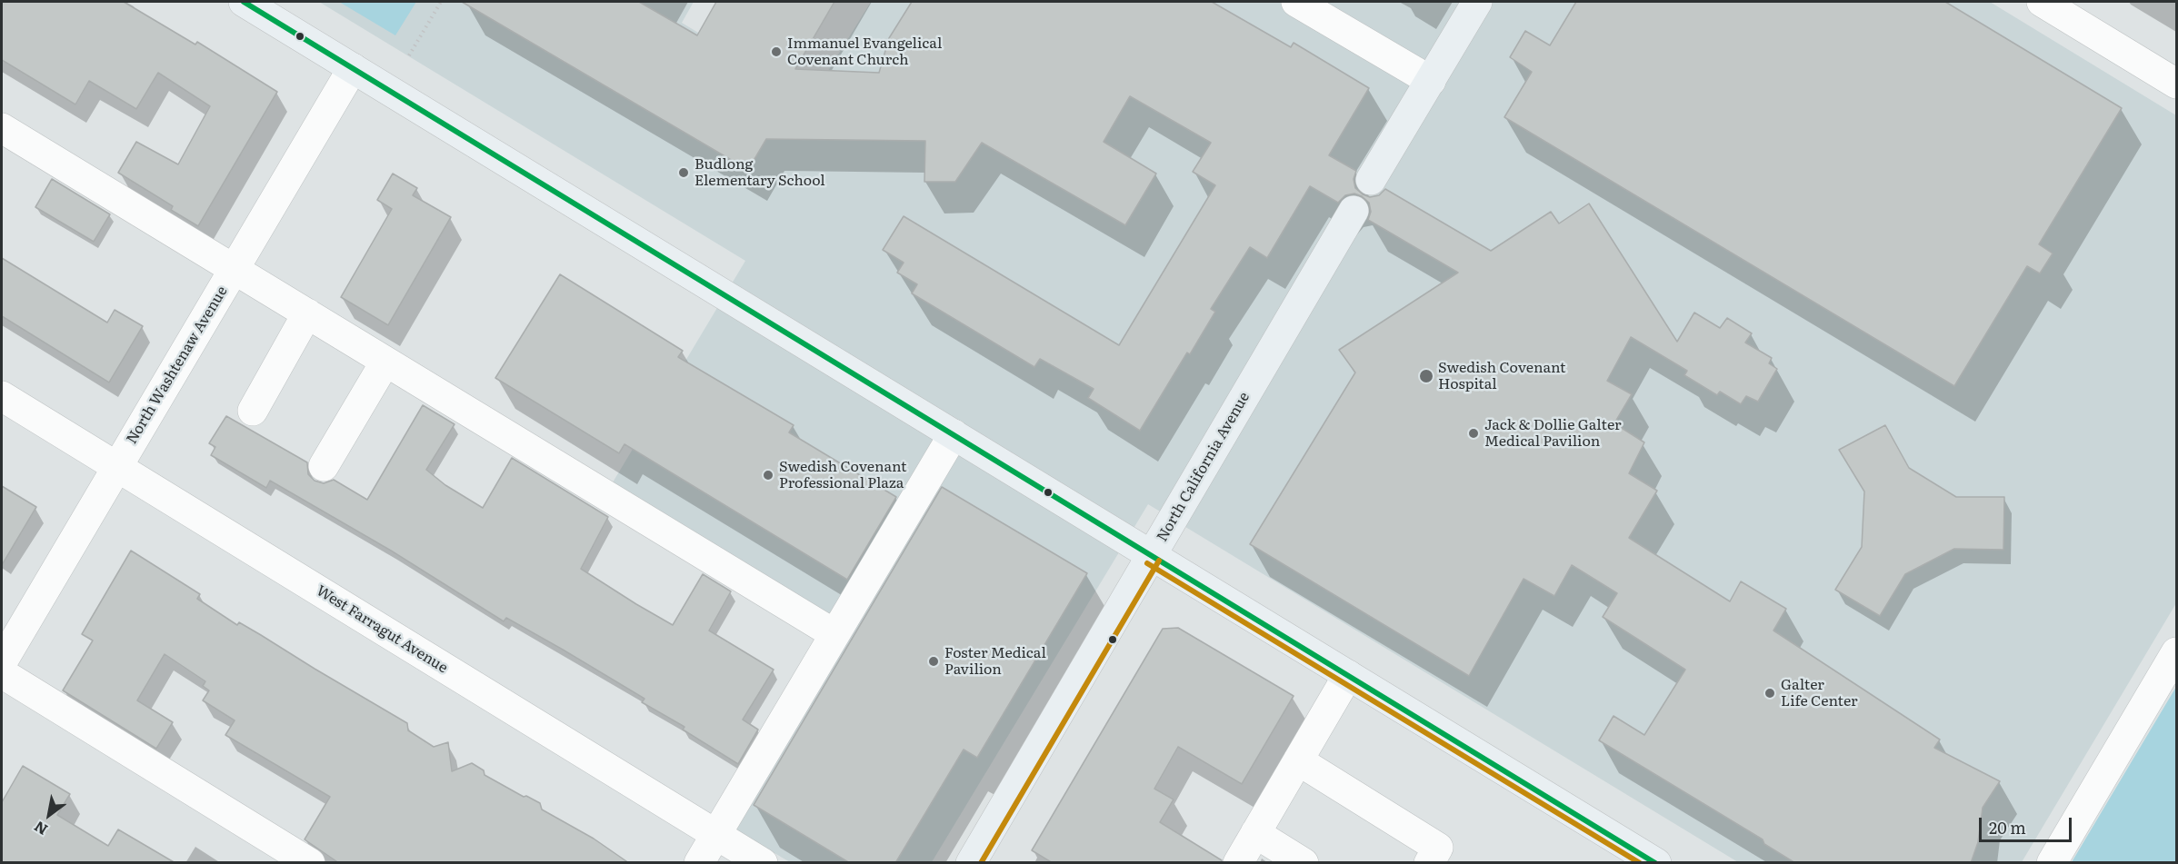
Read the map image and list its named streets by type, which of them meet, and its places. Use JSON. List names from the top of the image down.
{
  "streets": {
    "main road": ["North California Avenue"],
    "street": ["North Washtenaw Avenue", "West Farragut Avenue"]
  },
  "crossings": [
    ["North Washtenaw Avenue", "West Farragut Avenue"]
  ],
  "places": [
    "Immanuel Evangelical Covenant Church",
    "Budlong Elementary School",
    "Swedish Covenant Hospital",
    "Jack & Dollie Galter Medical Pavilion",
    "Swedish Covenant Professional Plaza",
    "Foster Medical Pavilion",
    "Galter Life Center"
  ],
  "scale_bar": "20 m",
  "north": "bottom left"
}
